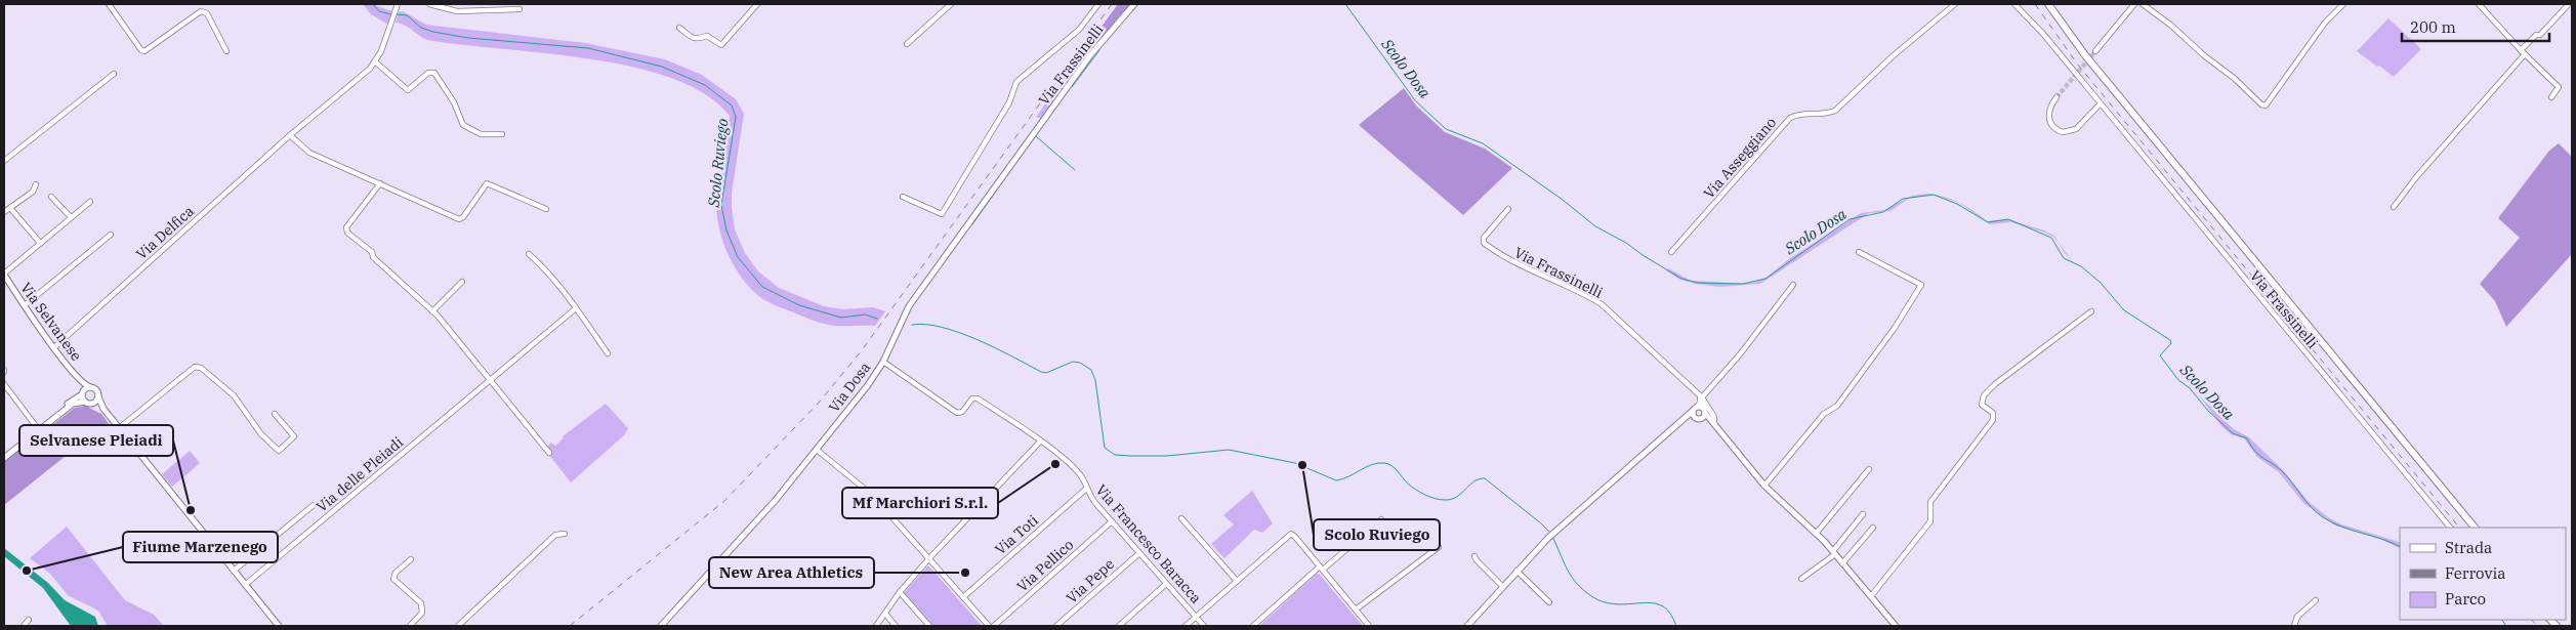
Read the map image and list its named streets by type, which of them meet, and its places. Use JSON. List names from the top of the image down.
{
  "streets": {
    "street": [
      "Via Frassinelli",
      "Via Asseggiano",
      "Via Delfica",
      "Via Selvanese",
      "Via Dosa",
      "Via delle Pleiadi",
      "Via Toti",
      "Via Francesco Baracca",
      "Via Pellico",
      "Via Pepe"
    ]
  },
  "crossings": [
    ["Via Frassinelli", "Via Dosa"],
    ["Via Delfica", "Via Selvanese"],
    ["Via Dosa", "Via Francesco Baracca"],
    ["Via Toti", "Via Francesco Baracca"],
    ["Via Francesco Baracca", "Via Pellico"],
    ["Via Francesco Baracca", "Via Pepe"]
  ],
  "water": ["Scolo Dosa", "Scolo Ruviego"],
  "places": [
    "Mf Marchiori S.r.l.",
    "Scolo Ruviego",
    "Selvanese Pleiadi",
    "Fiume Marzenego",
    "New Area Athletics"
  ],
  "legend": ["Strada", "Ferrovia", "Parco"],
  "scale_bar": "200 m"
}
